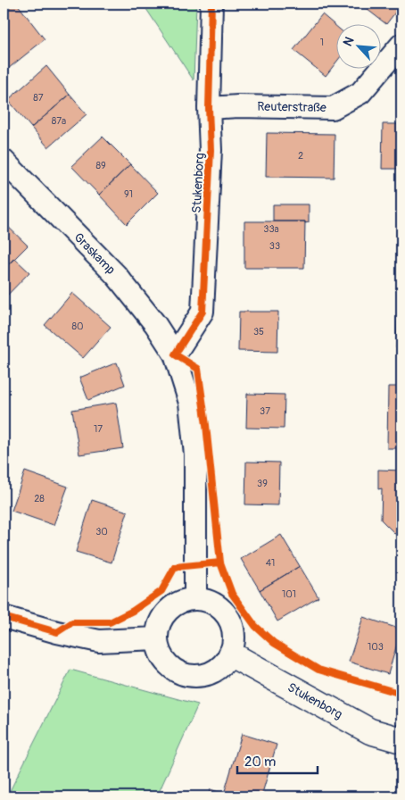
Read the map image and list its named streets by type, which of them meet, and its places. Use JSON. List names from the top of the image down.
{
  "streets": {
    "street": ["Reuterstraße", "Stukenborg", "Graskamp"]
  },
  "crossings": [
    ["Reuterstraße", "Stukenborg"],
    ["Stukenborg", "Graskamp"]
  ],
  "house_numbers": [
    "1",
    "87",
    "87a",
    "2",
    "89",
    "91",
    "33a",
    "33",
    "80",
    "35",
    "37",
    "17",
    "39",
    "28",
    "30",
    "41",
    "101",
    "103"
  ],
  "scale_bar": "20 m",
  "north": "top left"
}
